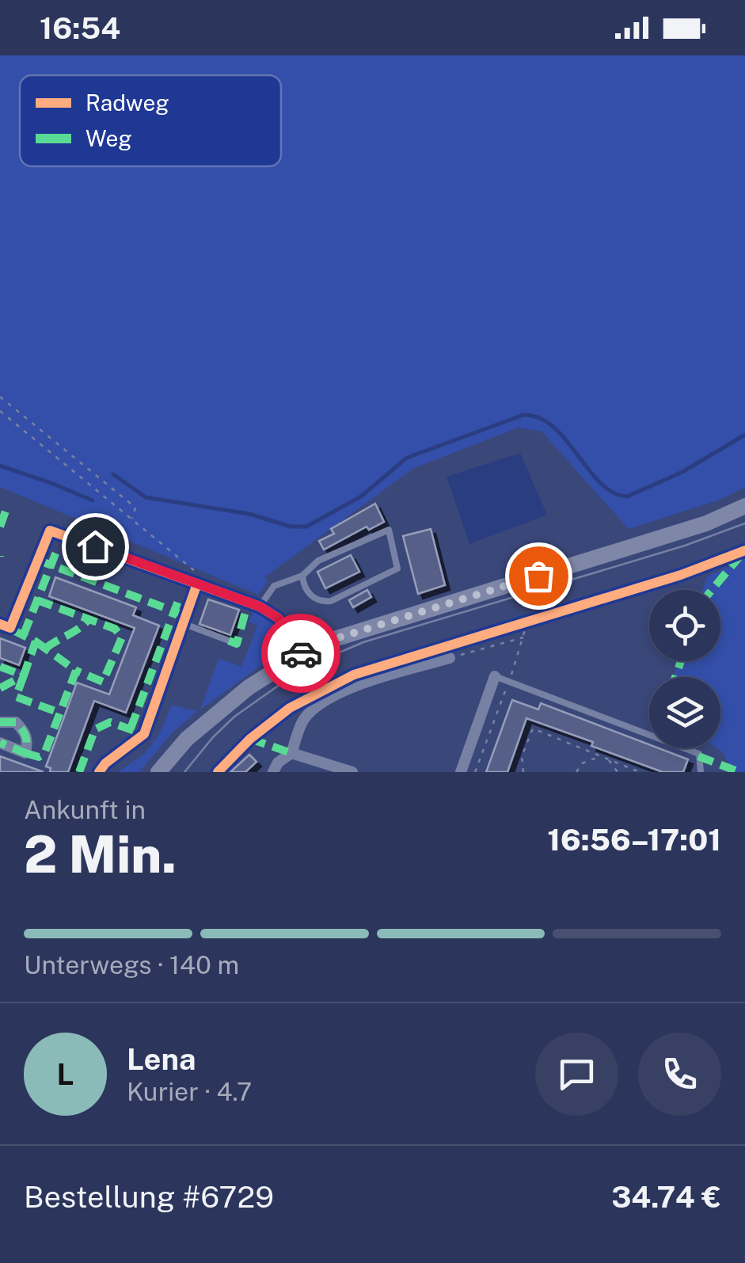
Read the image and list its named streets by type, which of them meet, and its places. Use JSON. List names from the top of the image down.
{
  "legend": ["Radweg", "Weg"],
  "page": {
    "status": "16:54",
    "heading": ["2 Min.", "Ankunft in", "16:56–17:01"],
    "panel": [
      "Lena",
      "Kurier · 4.7",
      "Bestellung #6729",
      "34.74 €"
    ],
    "bar": "Unterwegs · 140 m",
    "round": "L"
  }
}
